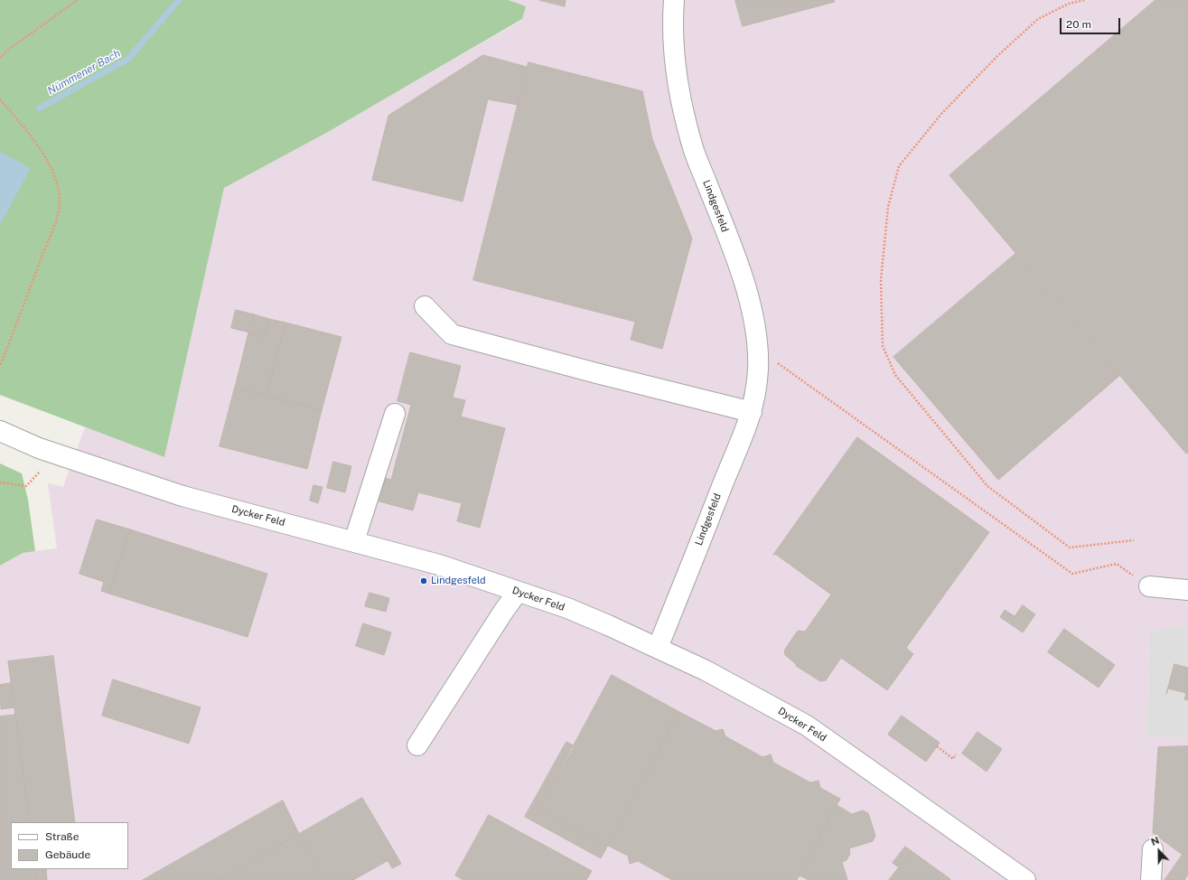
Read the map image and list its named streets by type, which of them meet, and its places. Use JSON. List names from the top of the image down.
{
  "streets": {
    "street": ["Lindgesfeld", "Dycker Feld"]
  },
  "crossings": [
    ["Lindgesfeld", "Dycker Feld"]
  ],
  "water": ["Nümmener Bach"],
  "places": ["Lindgesfeld"],
  "legend": ["Straße", "Gebäude"],
  "scale_bar": "20 m",
  "north": "top"
}
